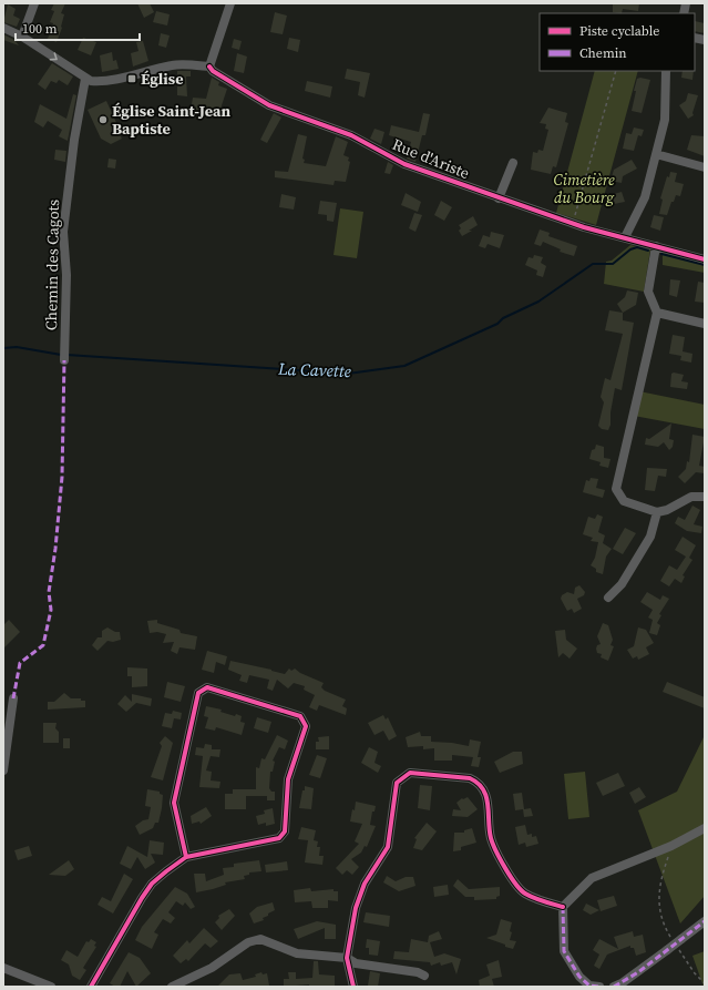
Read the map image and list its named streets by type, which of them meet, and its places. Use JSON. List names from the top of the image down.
{
  "streets": {
    "street": ["Rue d'Ariste", "Chemin des Cagots"]
  },
  "water": ["La Cavette"],
  "parks": ["Cimetière du Bourg"],
  "places": {
    "transit": ["Église"],
    "other": ["Église Saint-Jean Baptiste"]
  },
  "legend": ["Piste cyclable", "Chemin"],
  "scale_bar": "100 m"
}
